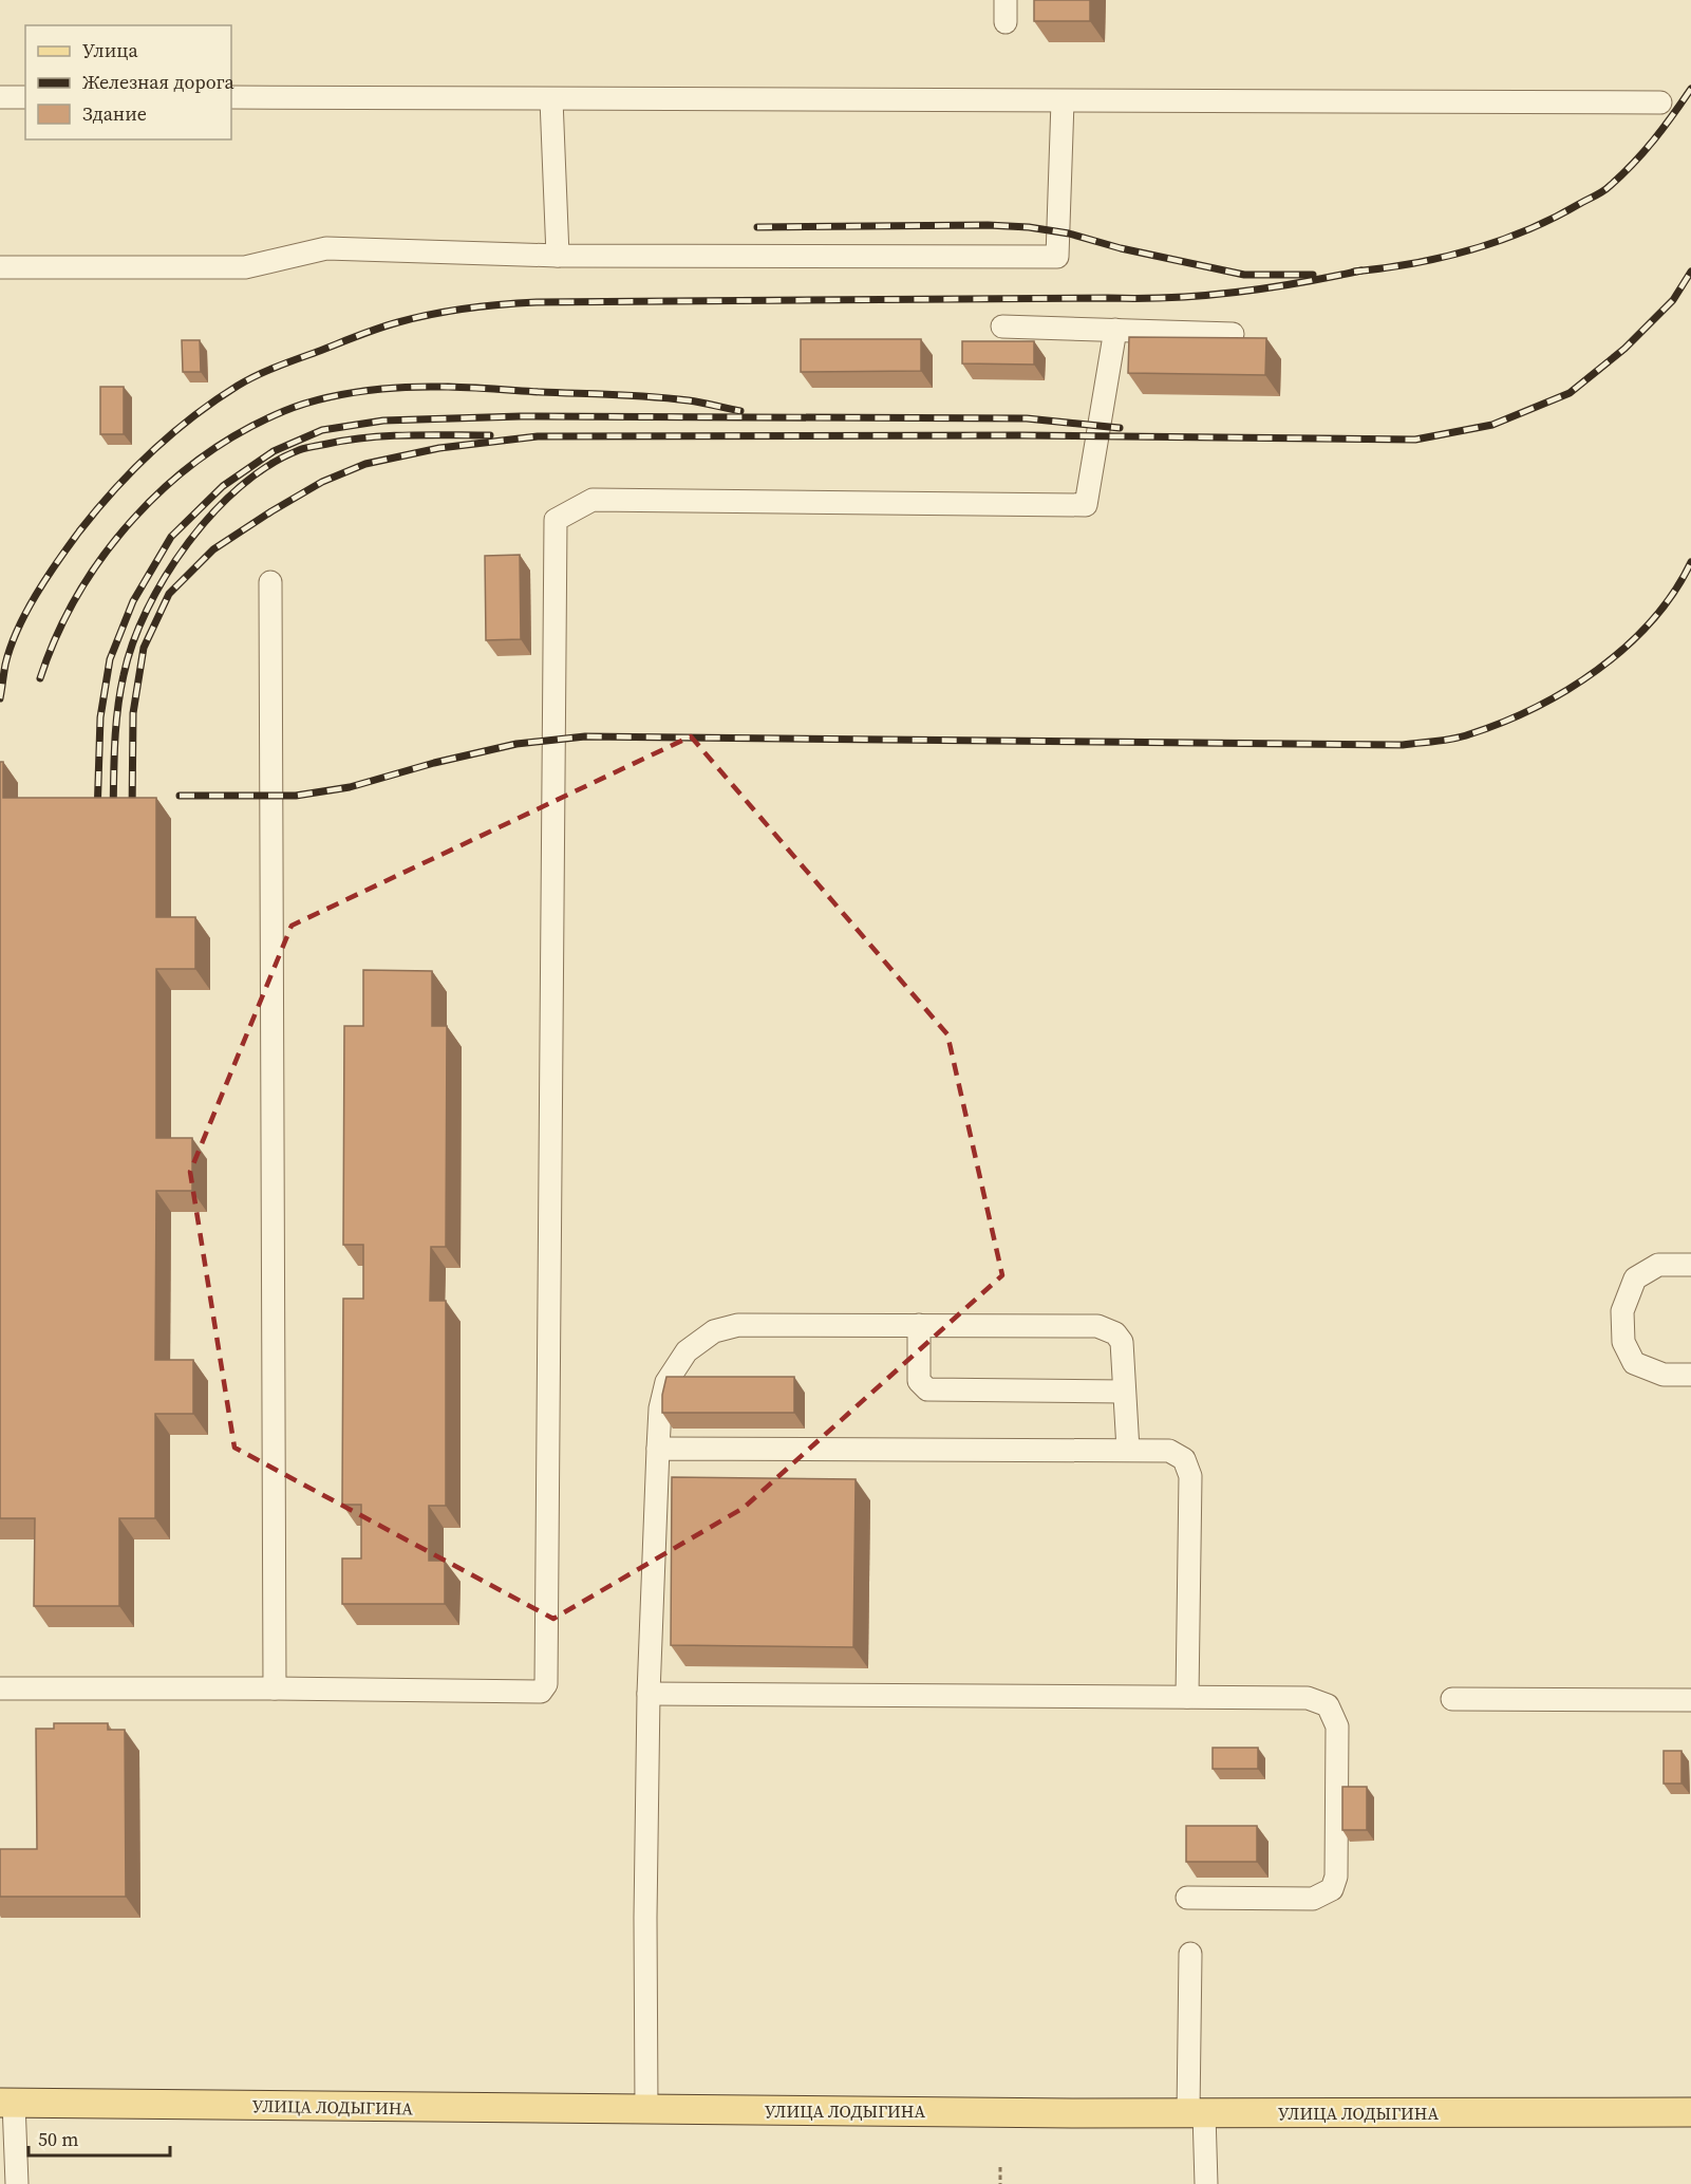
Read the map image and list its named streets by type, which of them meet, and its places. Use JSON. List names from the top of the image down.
{
  "streets": {
    "main road": ["УЛИЦА ЛОДЫГИНА"]
  },
  "legend": ["Улица", "Железная дорога", "Здание"],
  "scale_bar": "50 m"
}
